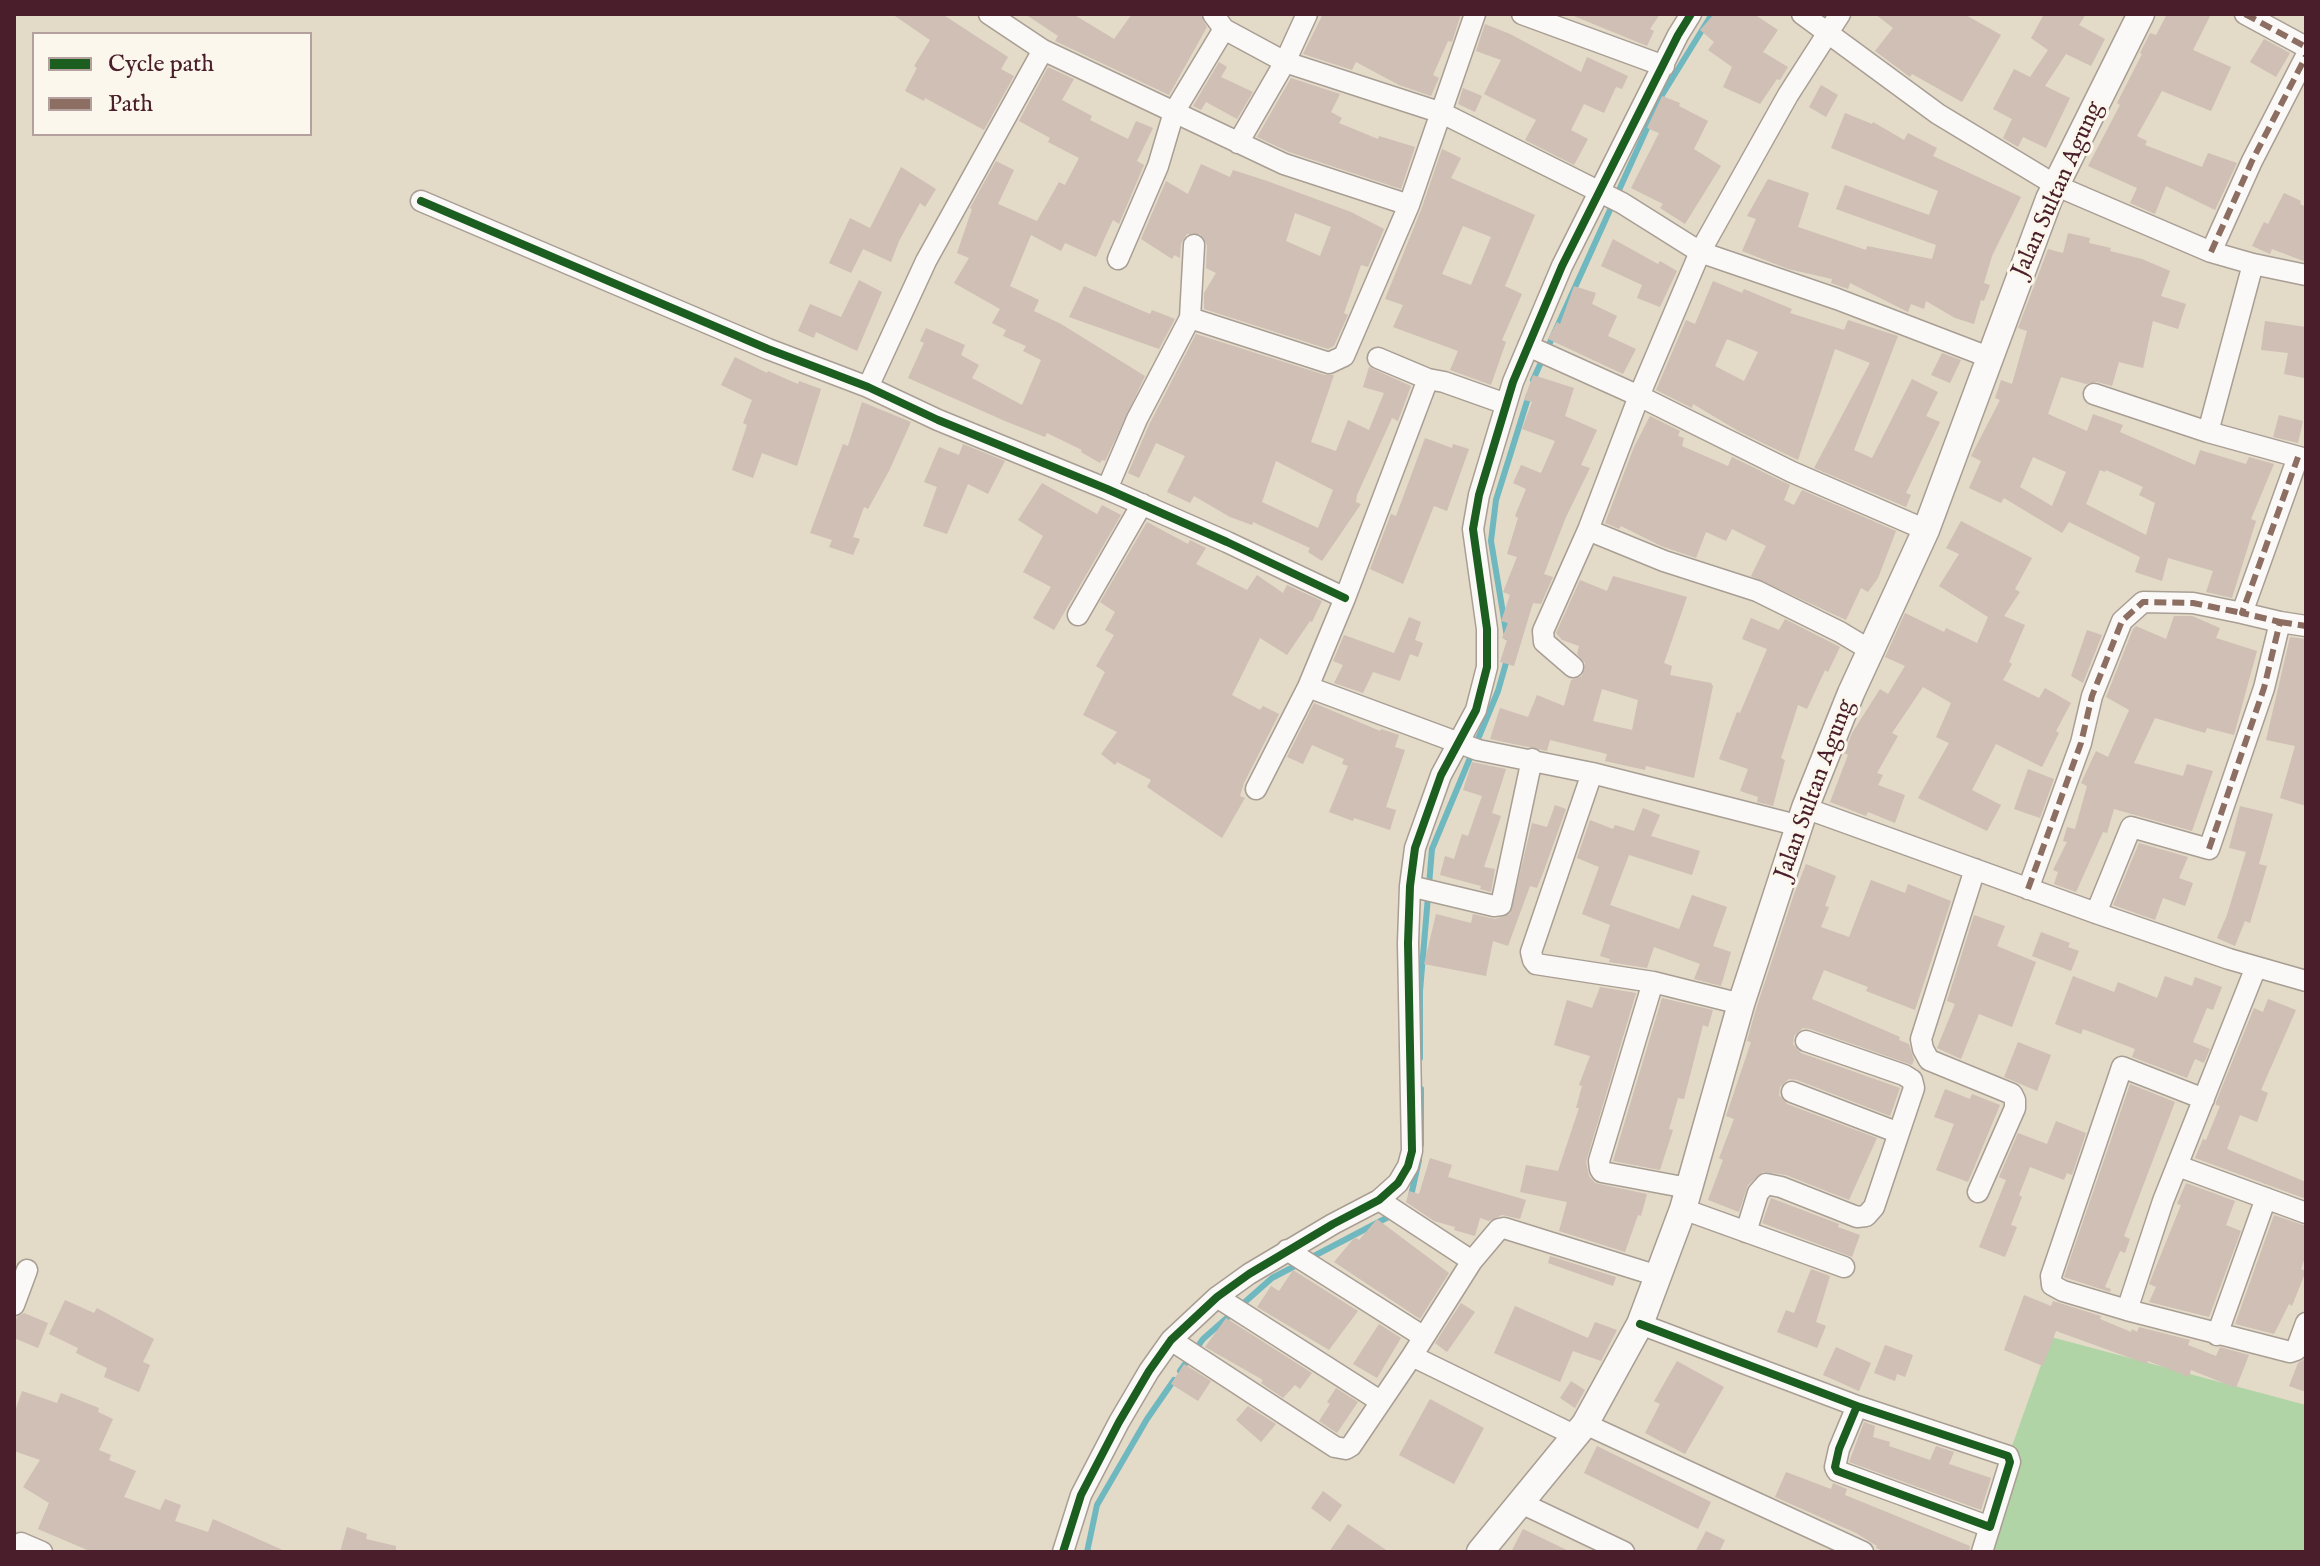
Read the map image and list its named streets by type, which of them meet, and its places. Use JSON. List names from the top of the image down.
{
  "streets": {
    "main road": ["Jalan Sultan Agung"]
  },
  "legend": ["Cycle path", "Path"]
}
